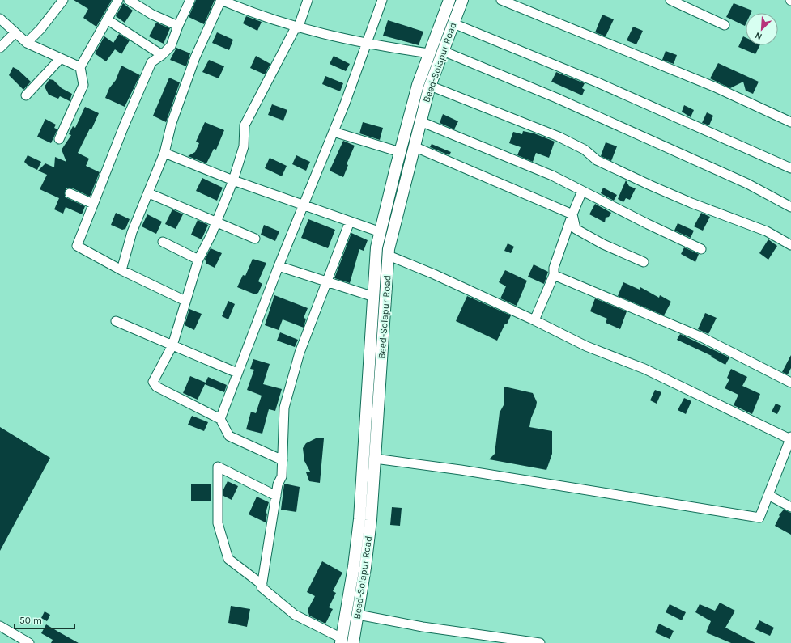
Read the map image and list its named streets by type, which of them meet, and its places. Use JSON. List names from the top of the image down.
{
  "streets": {
    "main road": ["Beed-Solapur Road"]
  },
  "scale_bar": "50 m",
  "north": "bottom left"
}
